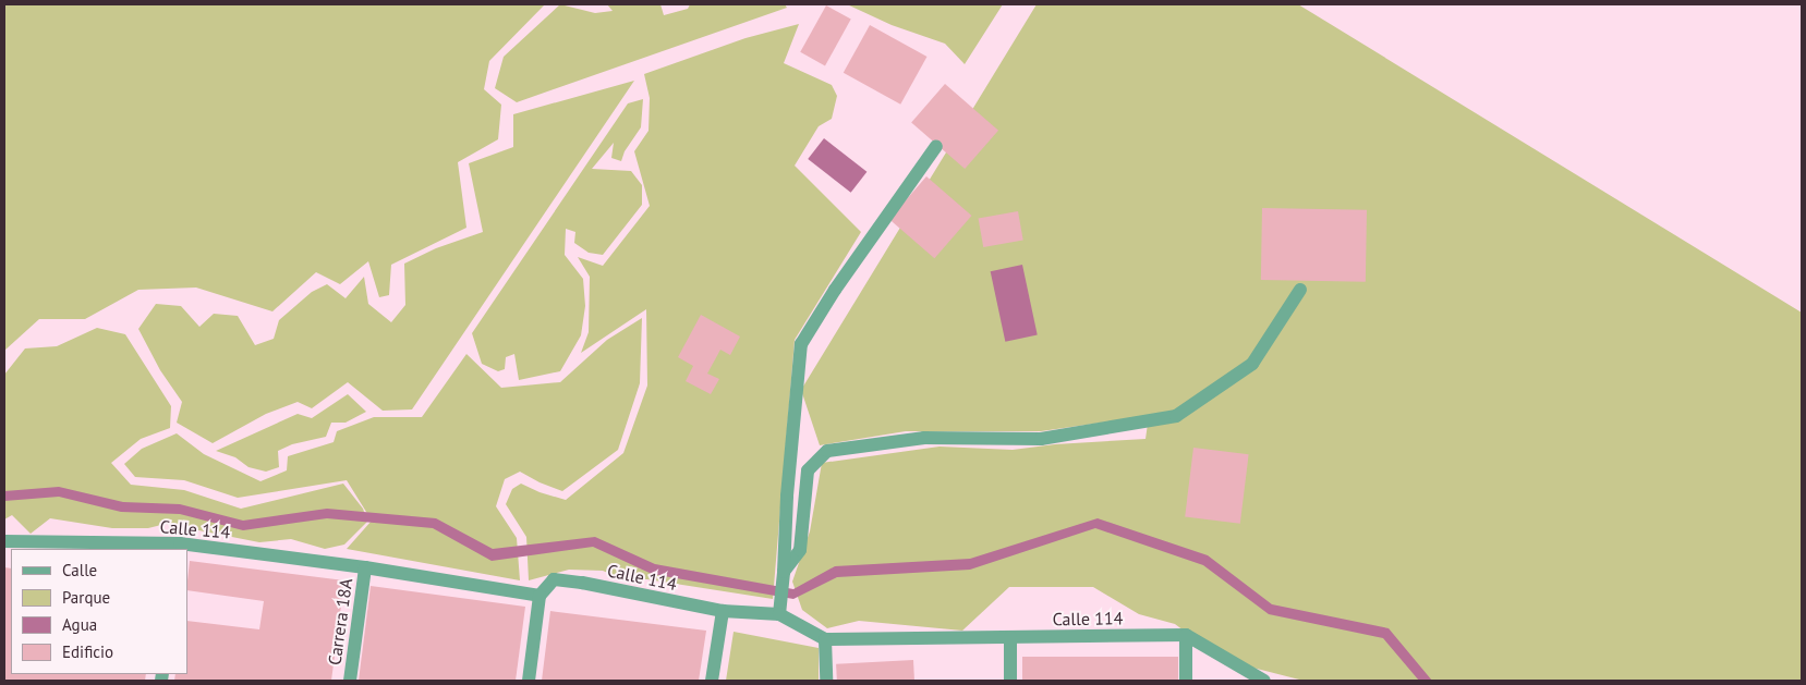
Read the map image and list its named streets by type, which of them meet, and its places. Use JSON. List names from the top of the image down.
{
  "streets": {
    "street": ["Calle 114", "Carrera 18A"]
  },
  "crossings": [
    ["Calle 114", "Carrera 18A"]
  ],
  "legend": [
    "Calle",
    "Parque",
    "Agua",
    "Edificio"
  ]
}
